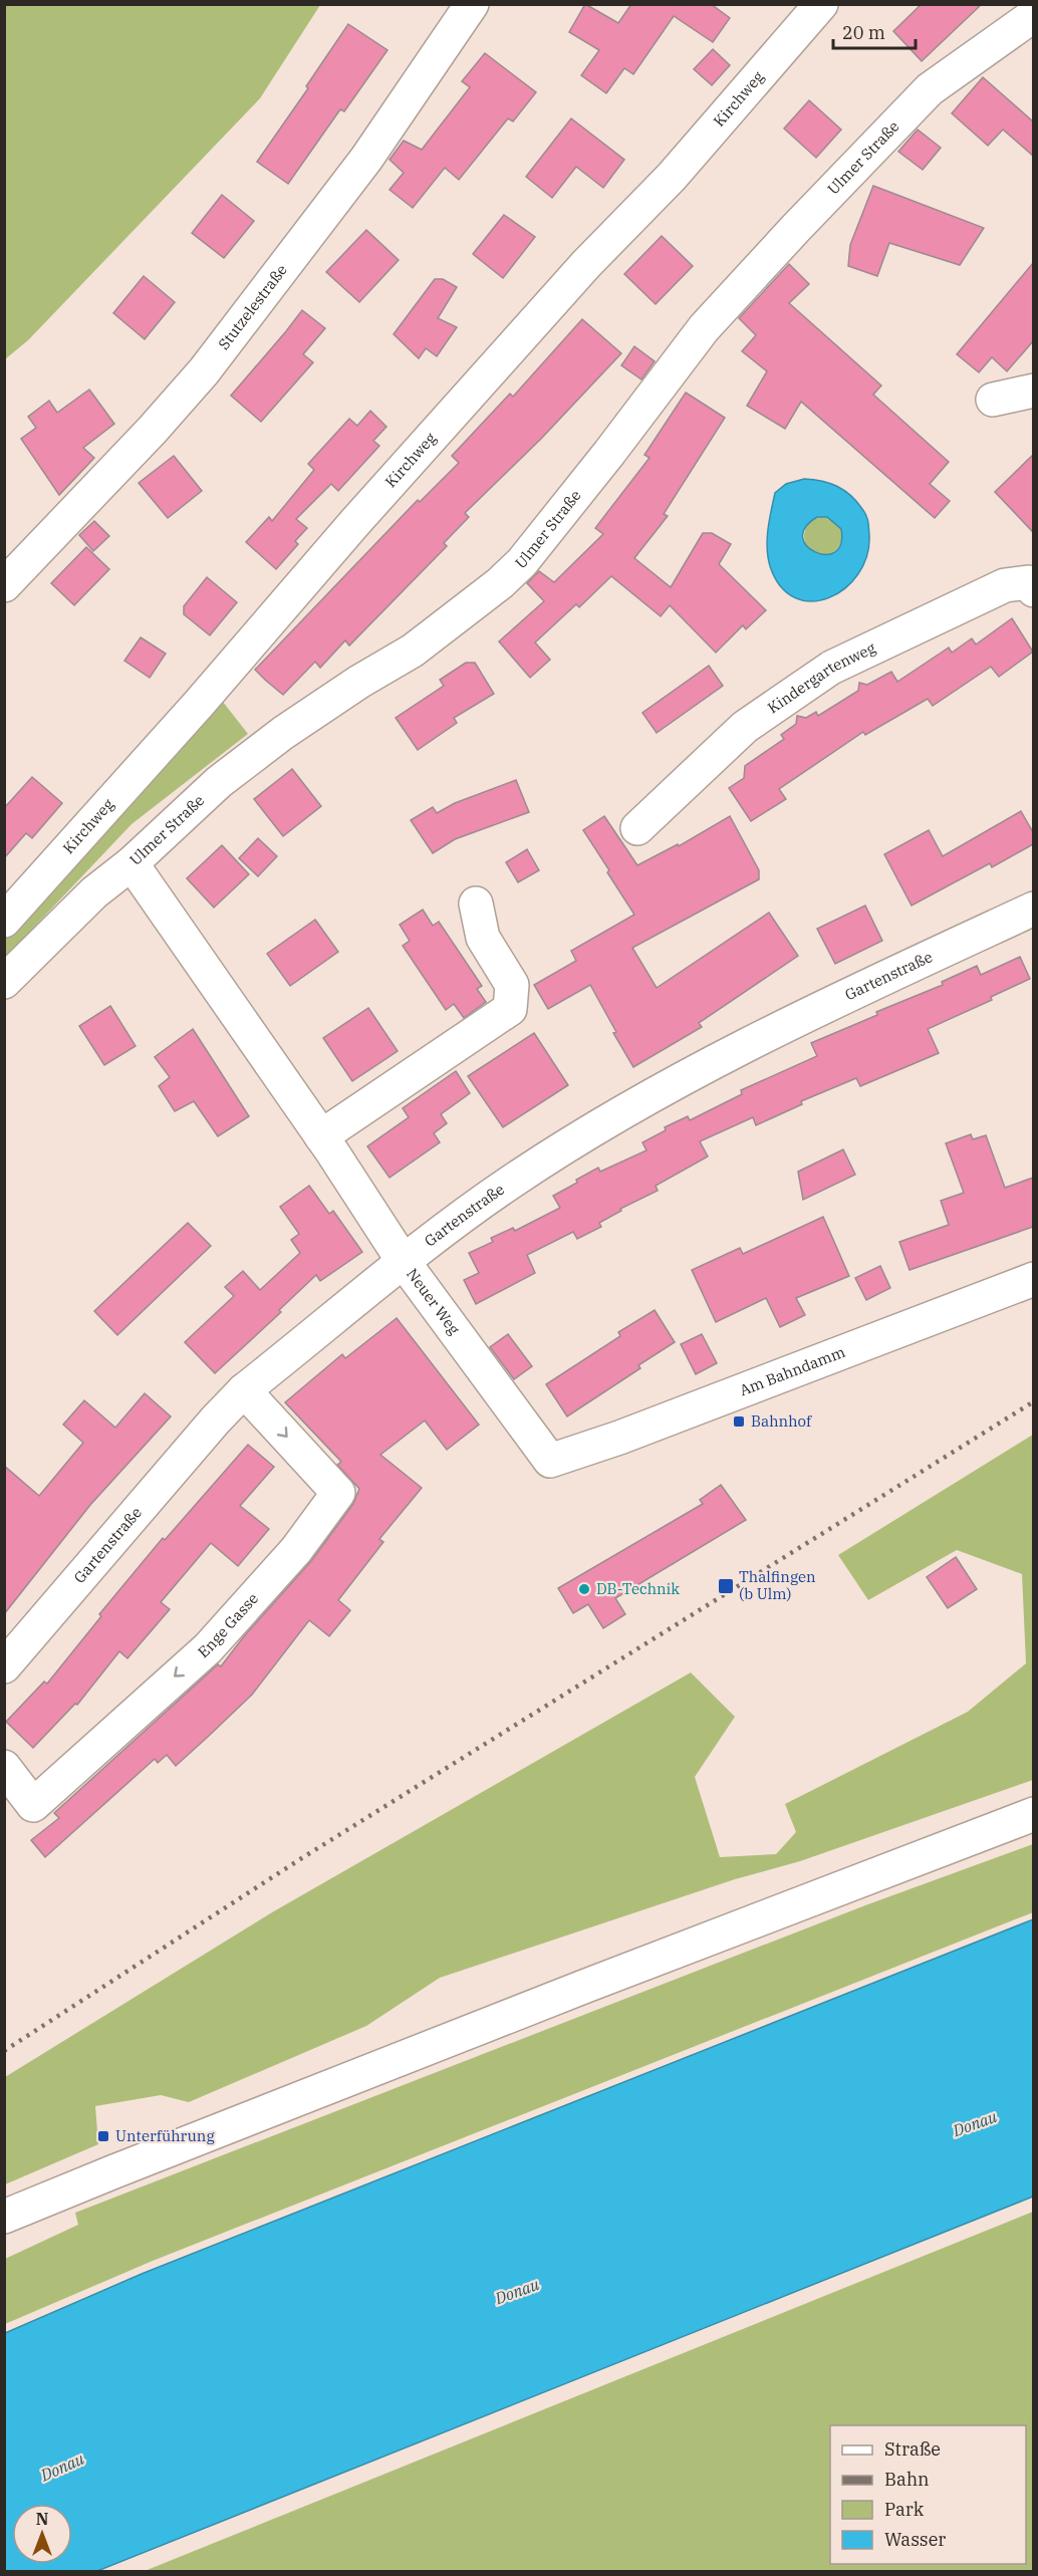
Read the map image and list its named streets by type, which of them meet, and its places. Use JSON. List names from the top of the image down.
{
  "streets": {
    "street": [
      "Kirchweg",
      "Ulmer Straße",
      "Stutzelestraße",
      "Kindergartenweg",
      "Gartenstraße",
      "Neuer Weg",
      "Am Bahndamm",
      "Enge Gasse"
    ]
  },
  "crossings": [
    ["Ulmer Straße", "Neuer Weg"],
    ["Gartenstraße", "Neuer Weg"],
    ["Gartenstraße", "Enge Gasse"],
    ["Neuer Weg", "Am Bahndamm"]
  ],
  "water": ["Donau"],
  "places": {
    "transit": ["Bahnhof", "Thalfingen (b Ulm)", "Unterführung"],
    "other": ["DB-Technik"]
  },
  "legend": [
    "Straße",
    "Bahn",
    "Park",
    "Wasser"
  ],
  "scale_bar": "20 m",
  "north": "top"
}
